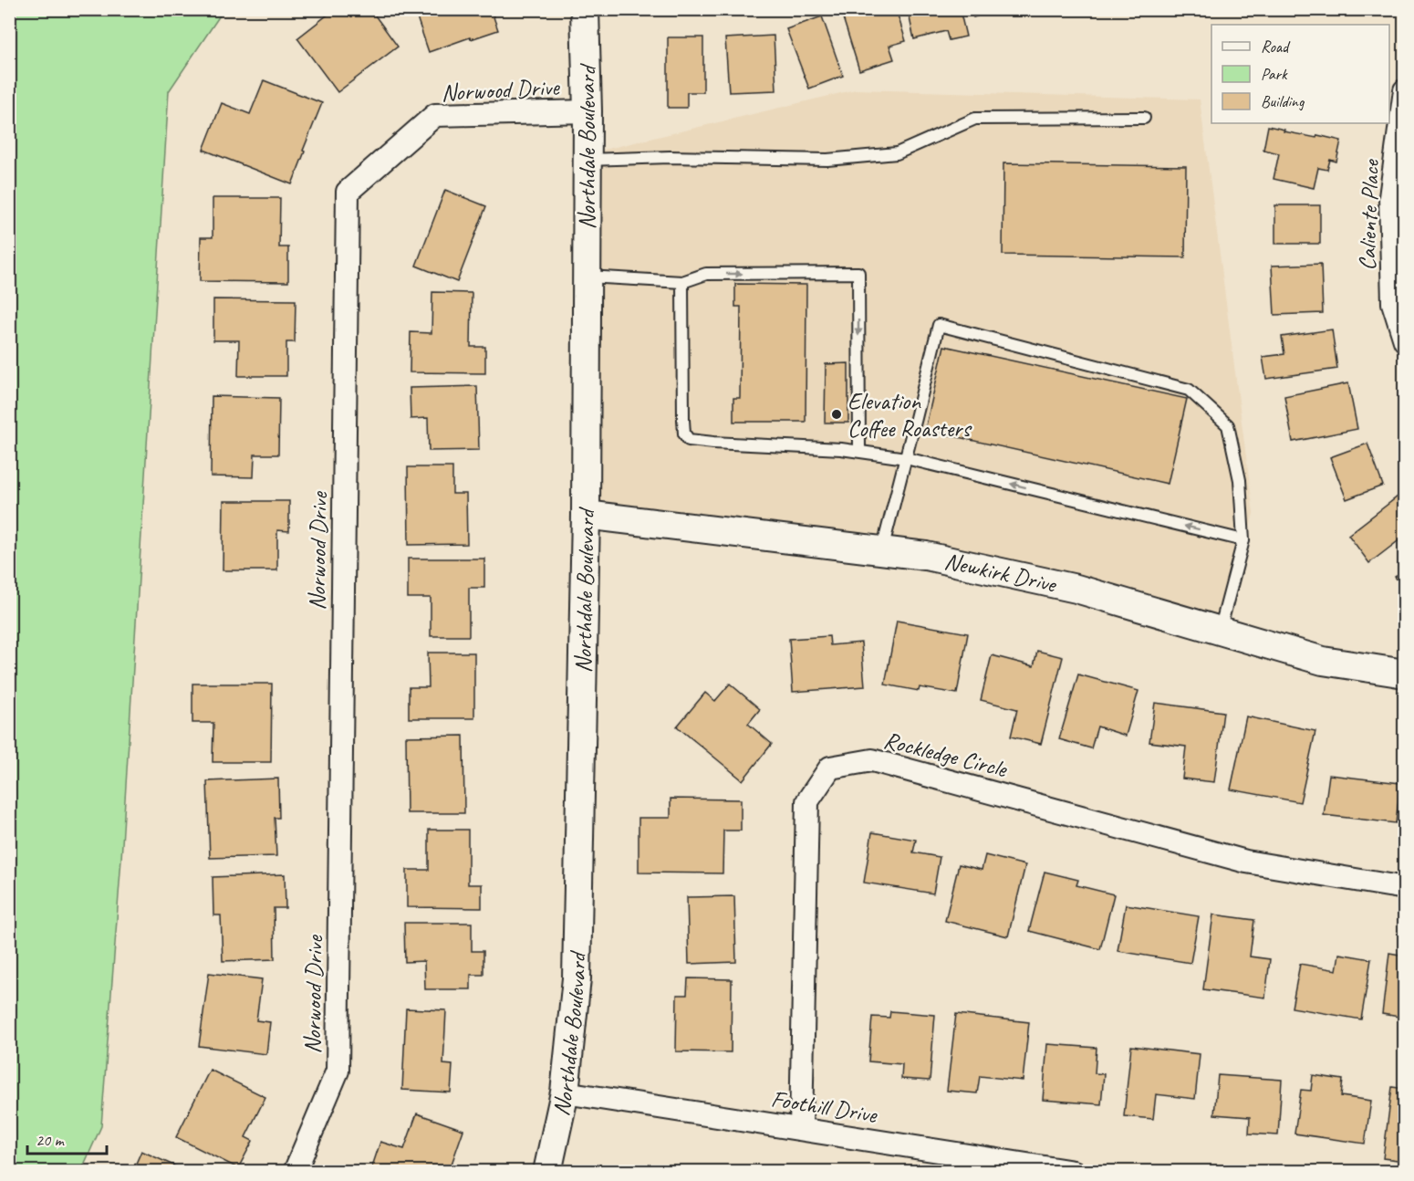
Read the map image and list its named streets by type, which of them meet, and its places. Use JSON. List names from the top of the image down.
{
  "streets": {
    "street": [
      "Norwood Drive",
      "Northdale Boulevard",
      "Caliente Place",
      "Newkirk Drive",
      "Rockledge Circle",
      "Foothill Drive"
    ]
  },
  "crossings": [
    ["Norwood Drive", "Northdale Boulevard"],
    ["Northdale Boulevard", "Newkirk Drive"],
    ["Northdale Boulevard", "Foothill Drive"],
    ["Rockledge Circle", "Foothill Drive"]
  ],
  "places": ["Elevation Coffee Roasters"],
  "legend": ["Road", "Park", "Building"],
  "scale_bar": "20 m"
}
